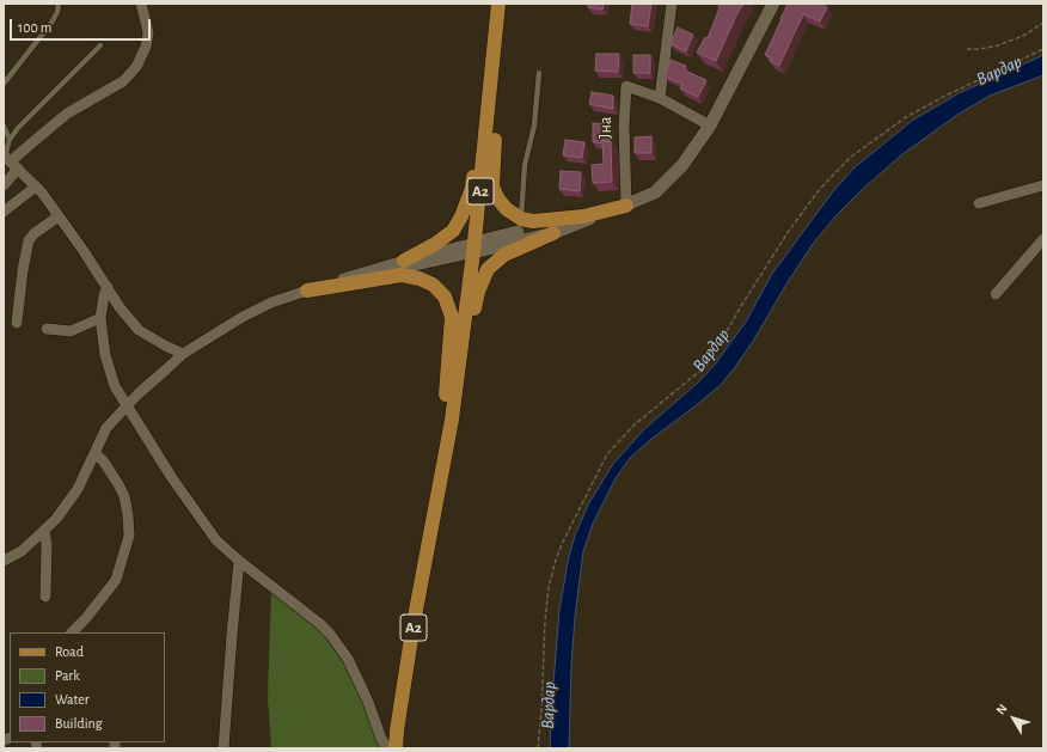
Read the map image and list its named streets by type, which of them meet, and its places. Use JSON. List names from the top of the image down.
{
  "streets": {
    "main road": ["A2"],
    "street": ["Јна"]
  },
  "water": ["Вардар"],
  "legend": [
    "Road",
    "Park",
    "Water",
    "Building"
  ],
  "scale_bar": "100 m",
  "north": "top left"
}
